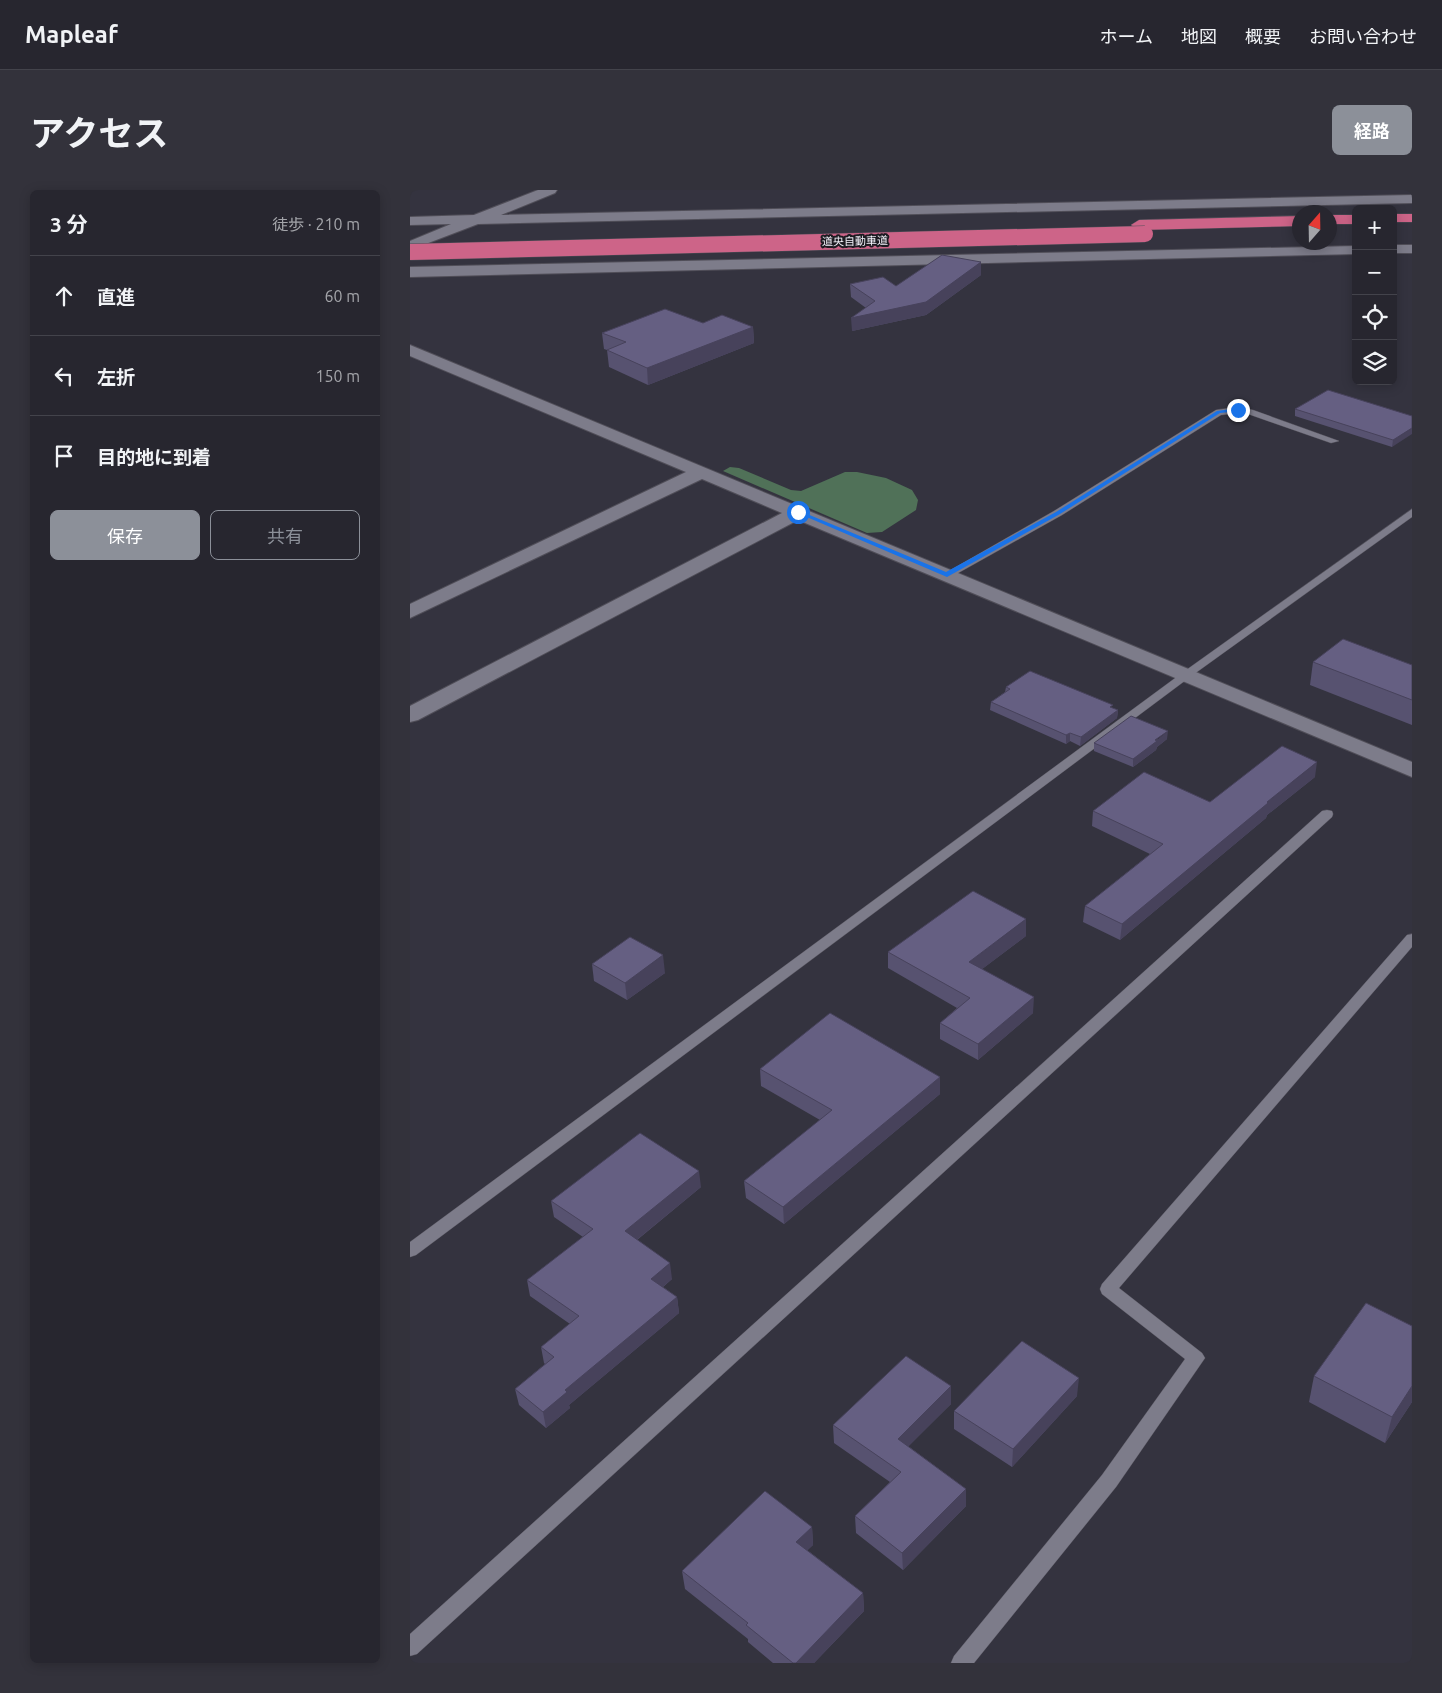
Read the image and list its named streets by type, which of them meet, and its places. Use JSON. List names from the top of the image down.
{
  "streets": {
    "highway": ["道央自動車道"]
  },
  "north": "top",
  "page": {
    "header": "Mapleaf",
    "nav": [
      "ホーム",
      "地図",
      "概要",
      "お問い合わせ"
    ],
    "title": "アクセス",
    "buttons": [
      "経路",
      ["保存", "共有"]
    ],
    "heading": ["3 分", "徒歩 · 210 m"],
    "map_buttons": ["+", "−"],
    "list": [
      ["直進", "60 m"],
      ["左折", "150 m"],
      "目的地に到着"
    ]
  }
}
